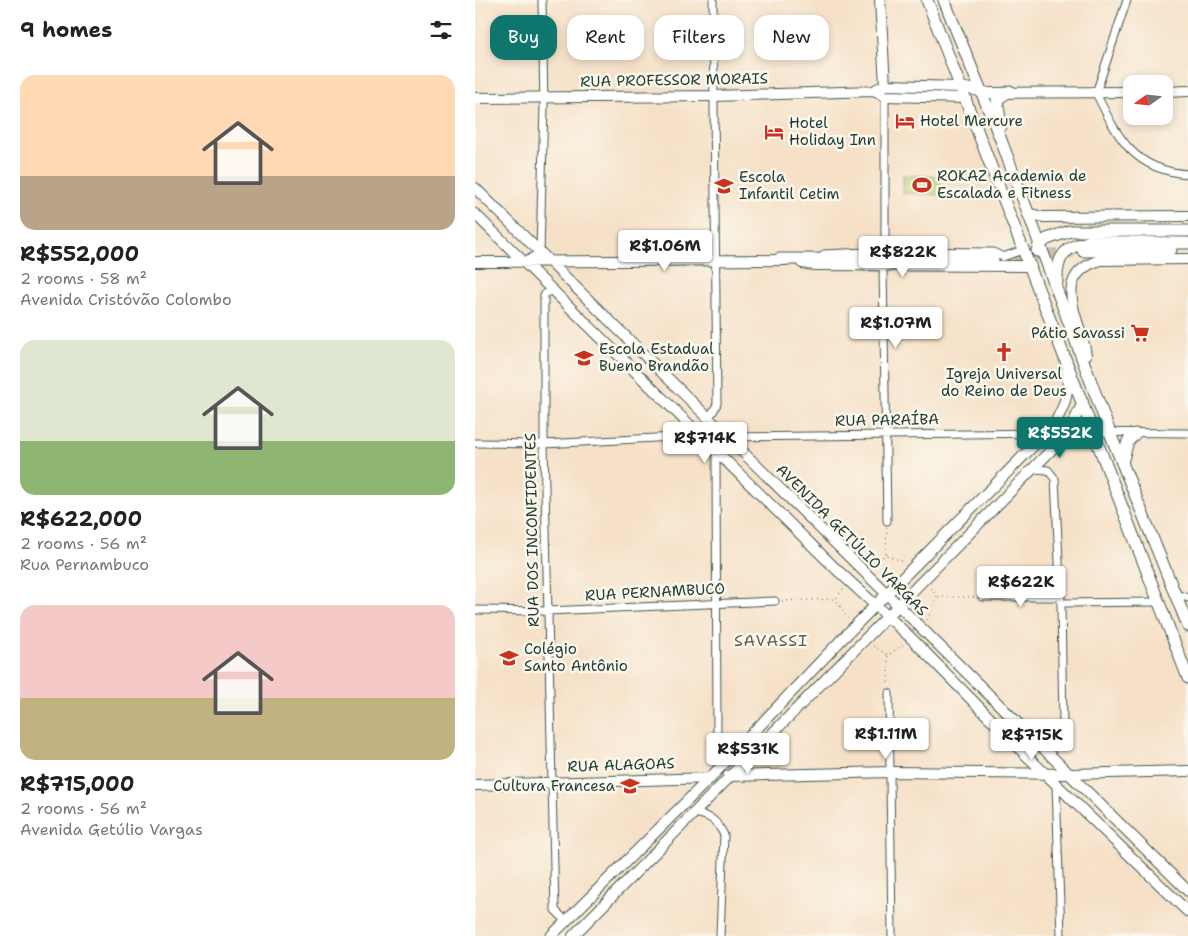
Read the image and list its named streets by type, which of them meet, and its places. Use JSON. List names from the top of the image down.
{
  "streets": {
    "main road": ["RUA PROFESSOR MORAIS", "AVENIDA GETÚLIO VARGAS", "RUA ALAGOAS"],
    "street": ["RUA PARAÍBA", "RUA DOS INCONFIDENTES", "RUA PERNAMBUCO"]
  },
  "crossings": [
    ["RUA PARAÍBA", "AVENIDA GETÚLIO VARGAS"],
    ["RUA DOS INCONFIDENTES", "AVENIDA GETÚLIO VARGAS"],
    ["RUA DOS INCONFIDENTES", "RUA PERNAMBUCO"],
    ["RUA DOS INCONFIDENTES", "RUA ALAGOAS"],
    ["AVENIDA GETÚLIO VARGAS", "RUA ALAGOAS"]
  ],
  "districts": ["SAVASSI"],
  "places": {
    "hotel": ["Hotel Mercure", "Hotel Holiday Inn"],
    "sports": ["ROKAZ Academia de Escalada e Fitness"],
    "school or university": [
      "Escola Infantil Cetim",
      "Escola Estadual Bueno Brandão",
      "Colégio Santo Antônio",
      "Cultura Francesa"
    ],
    "supermarket": ["Pátio Savassi"],
    "church": ["Igreja Universal do Reino de Deus"]
  },
  "north": "left",
  "page": {
    "heading": "9 homes",
    "chip": [
      "Buy",
      "Rent",
      "Filters",
      "New"
    ],
    "list": [
      {
        "name": "R$552,000",
        "note": "2 rooms · 58 m² · Avenida Cristóvão Colombo"
      },
      {
        "name": "R$622,000",
        "note": "2 rooms · 56 m² · Rua Pernambuco"
      },
      {
        "name": "R$715,000",
        "note": "2 rooms · 56 m² · Avenida Getúlio Vargas"
      }
    ],
    "price": [
      "R$1.06M",
      "R$822K",
      "R$1.07M",
      "R$552K",
      "R$714K",
      "R$622K",
      "R$1.11M",
      "R$715K",
      "R$531K"
    ]
  }
}
